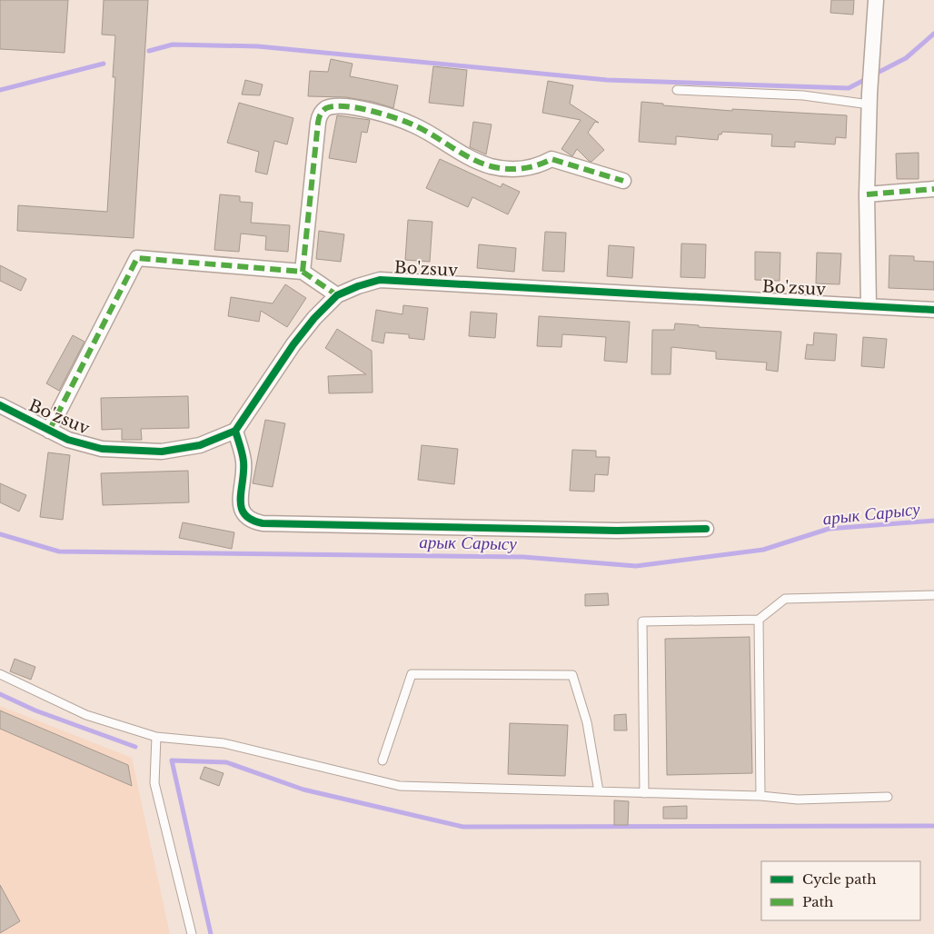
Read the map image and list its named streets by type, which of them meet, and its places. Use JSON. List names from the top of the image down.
{
  "streets": {
    "street": ["Bo'zsuv"]
  },
  "water": ["арык Сарысу"],
  "legend": ["Cycle path", "Path"]
}
